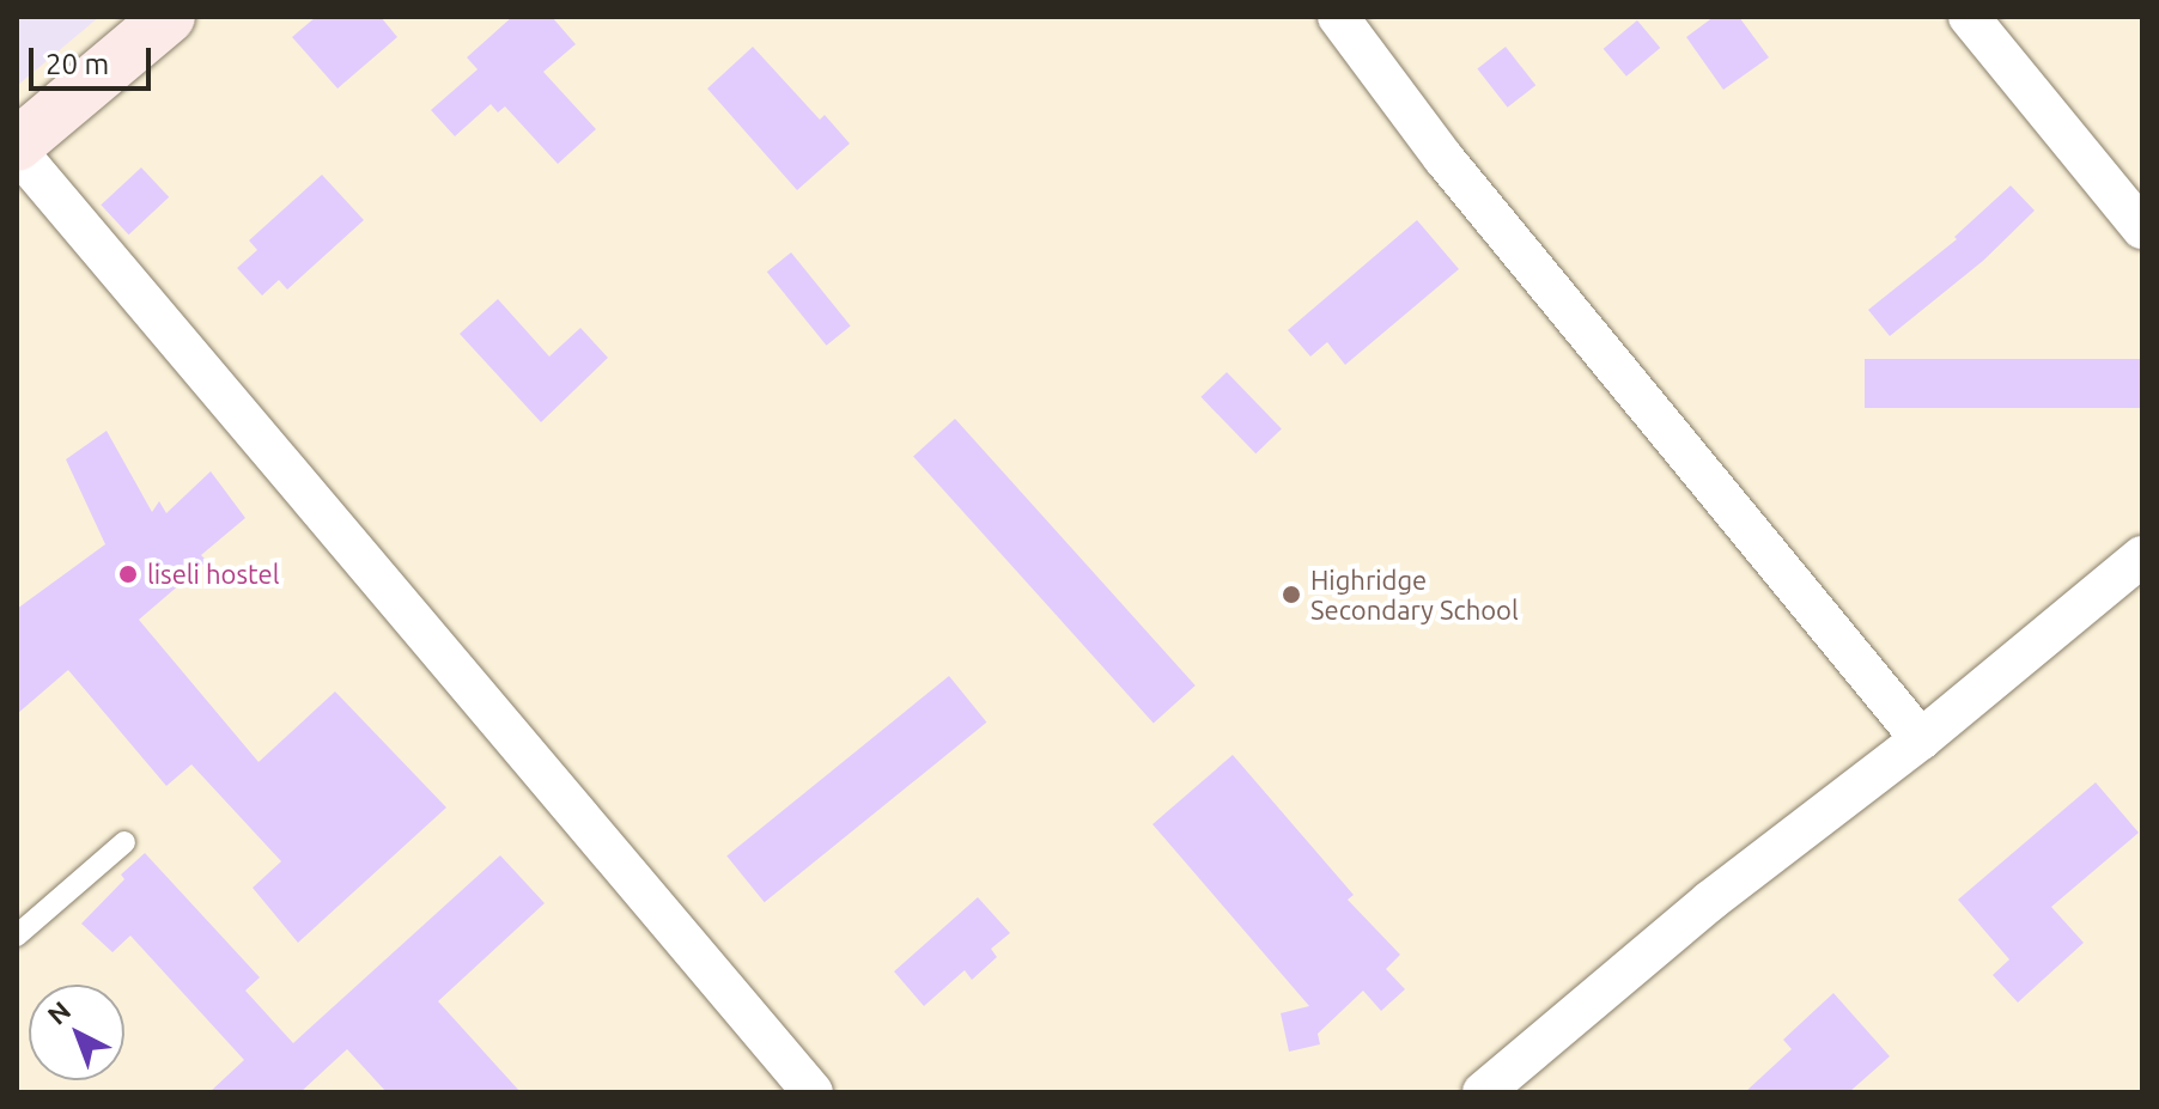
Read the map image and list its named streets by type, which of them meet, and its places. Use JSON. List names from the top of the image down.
{
  "places": ["liseli hostel", "Highridge Secondary School"],
  "scale_bar": "20 m",
  "north": "top left"
}
